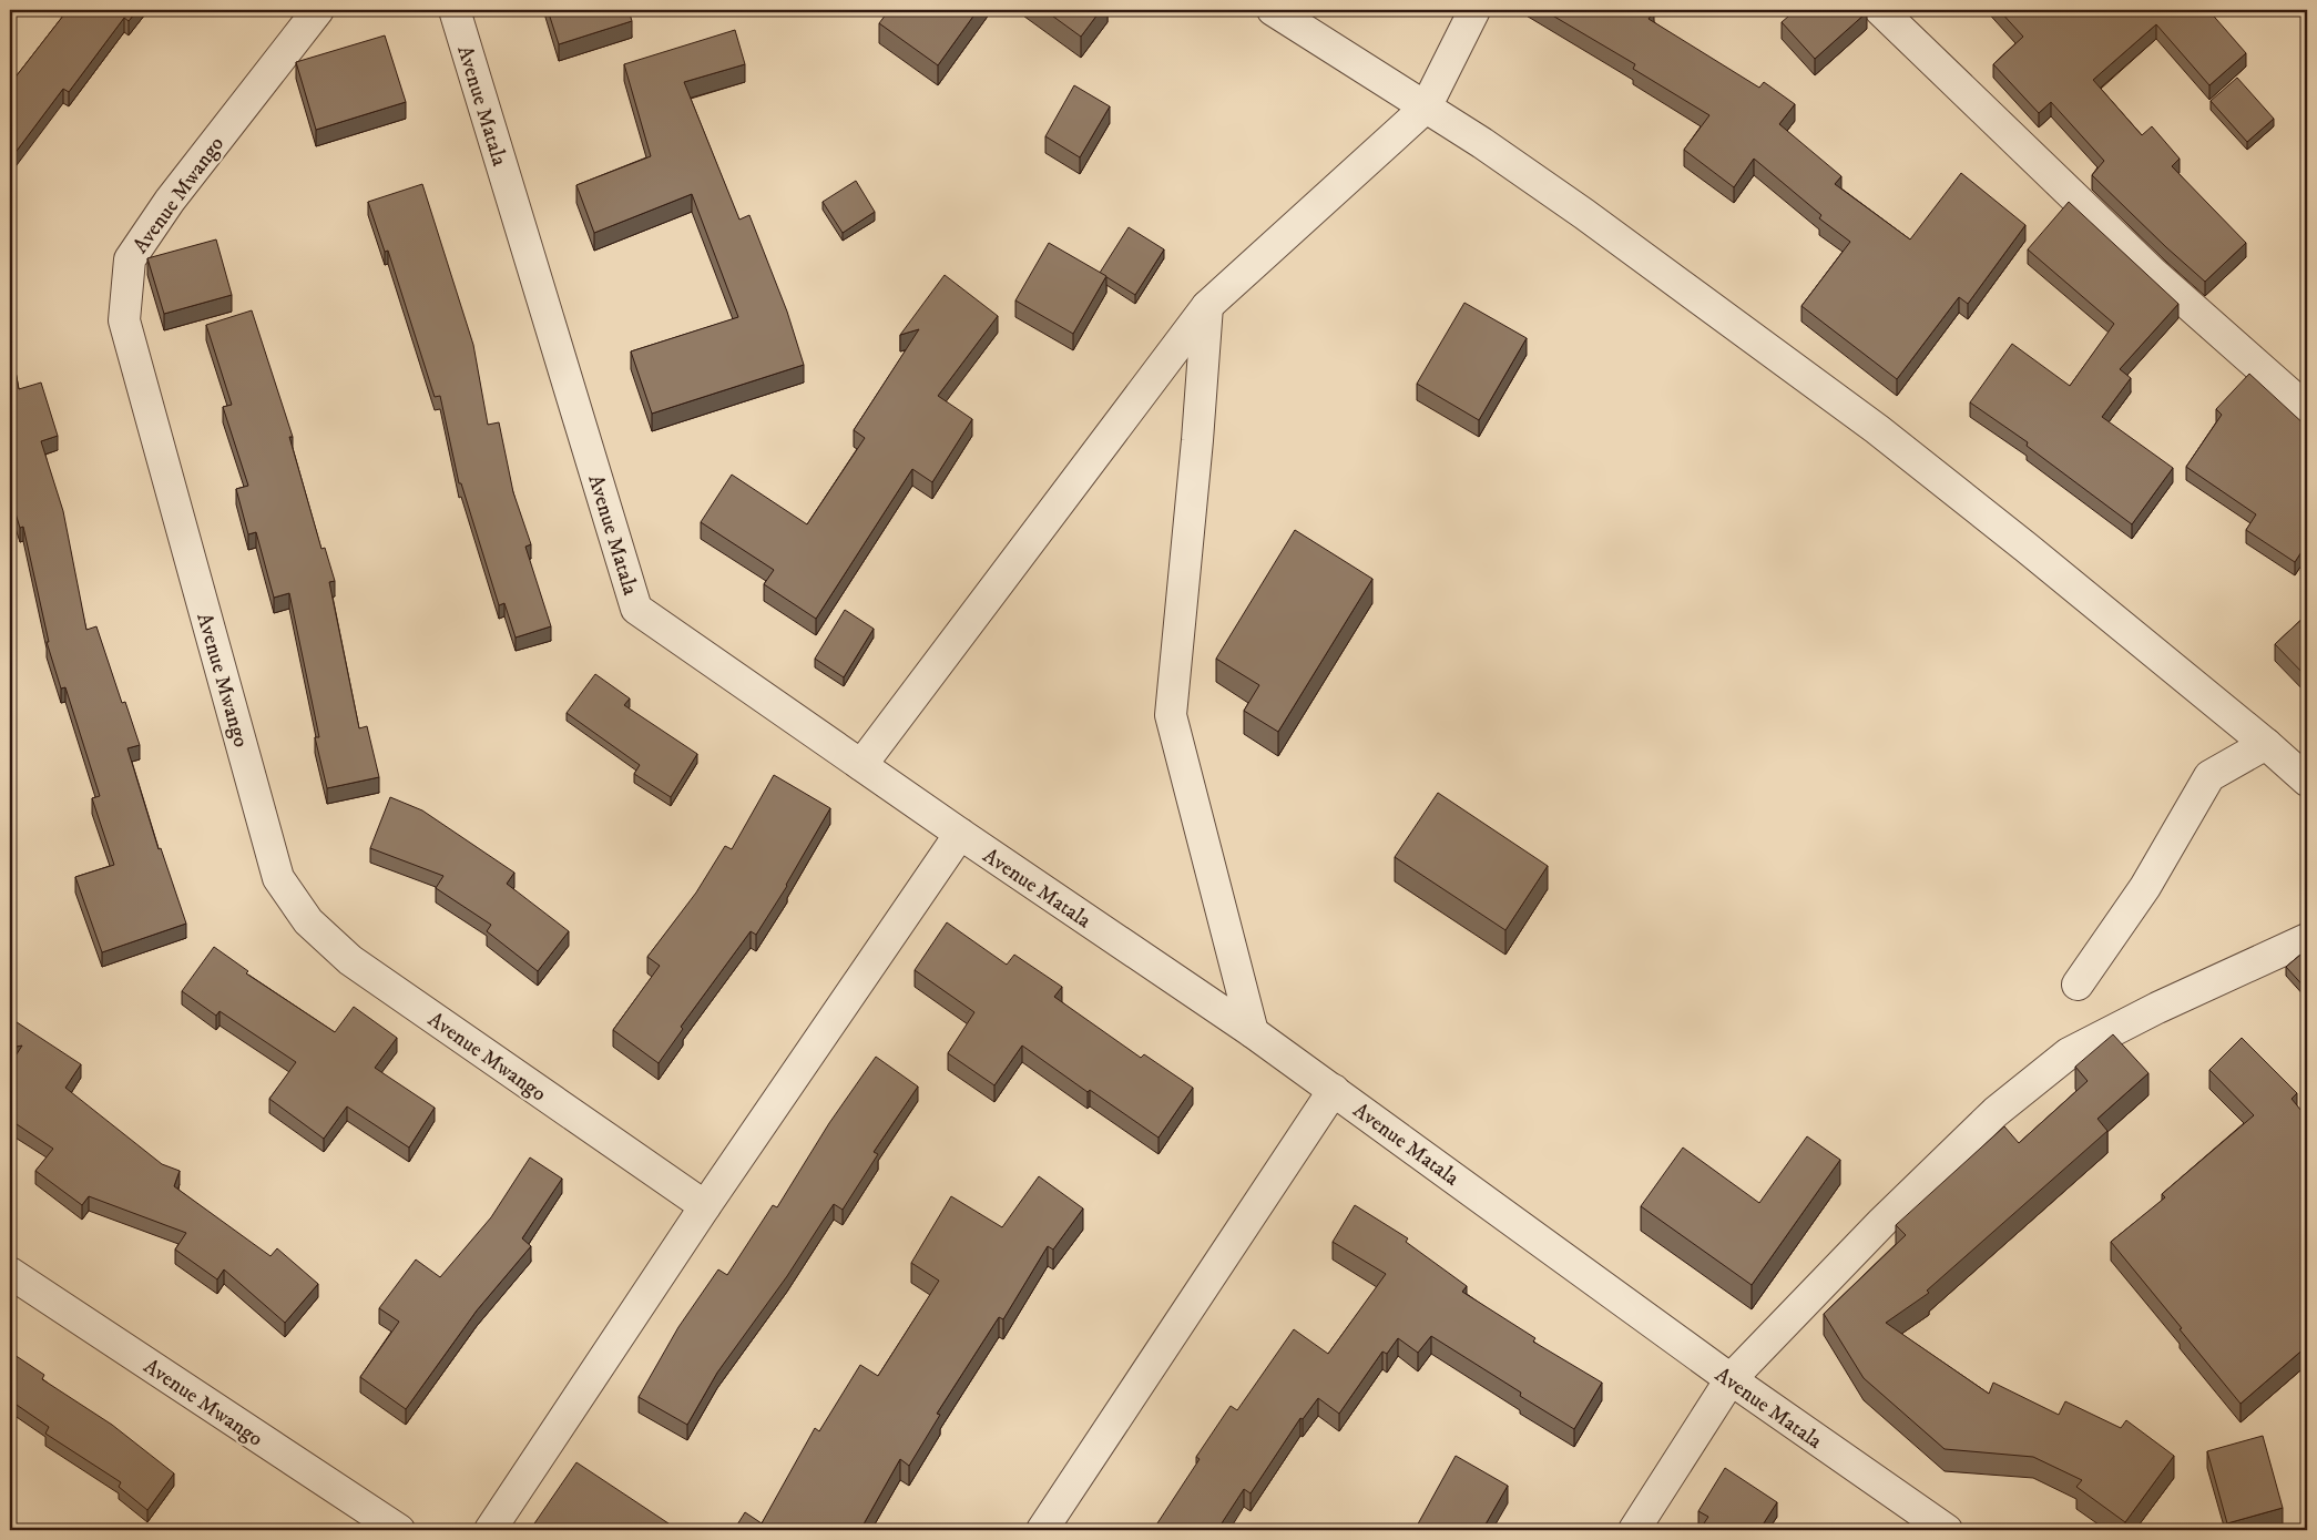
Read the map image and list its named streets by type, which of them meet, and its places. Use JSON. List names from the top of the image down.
{
  "streets": {
    "street": ["Avenue Matala", "Avenue Mwango"]
  }
}
